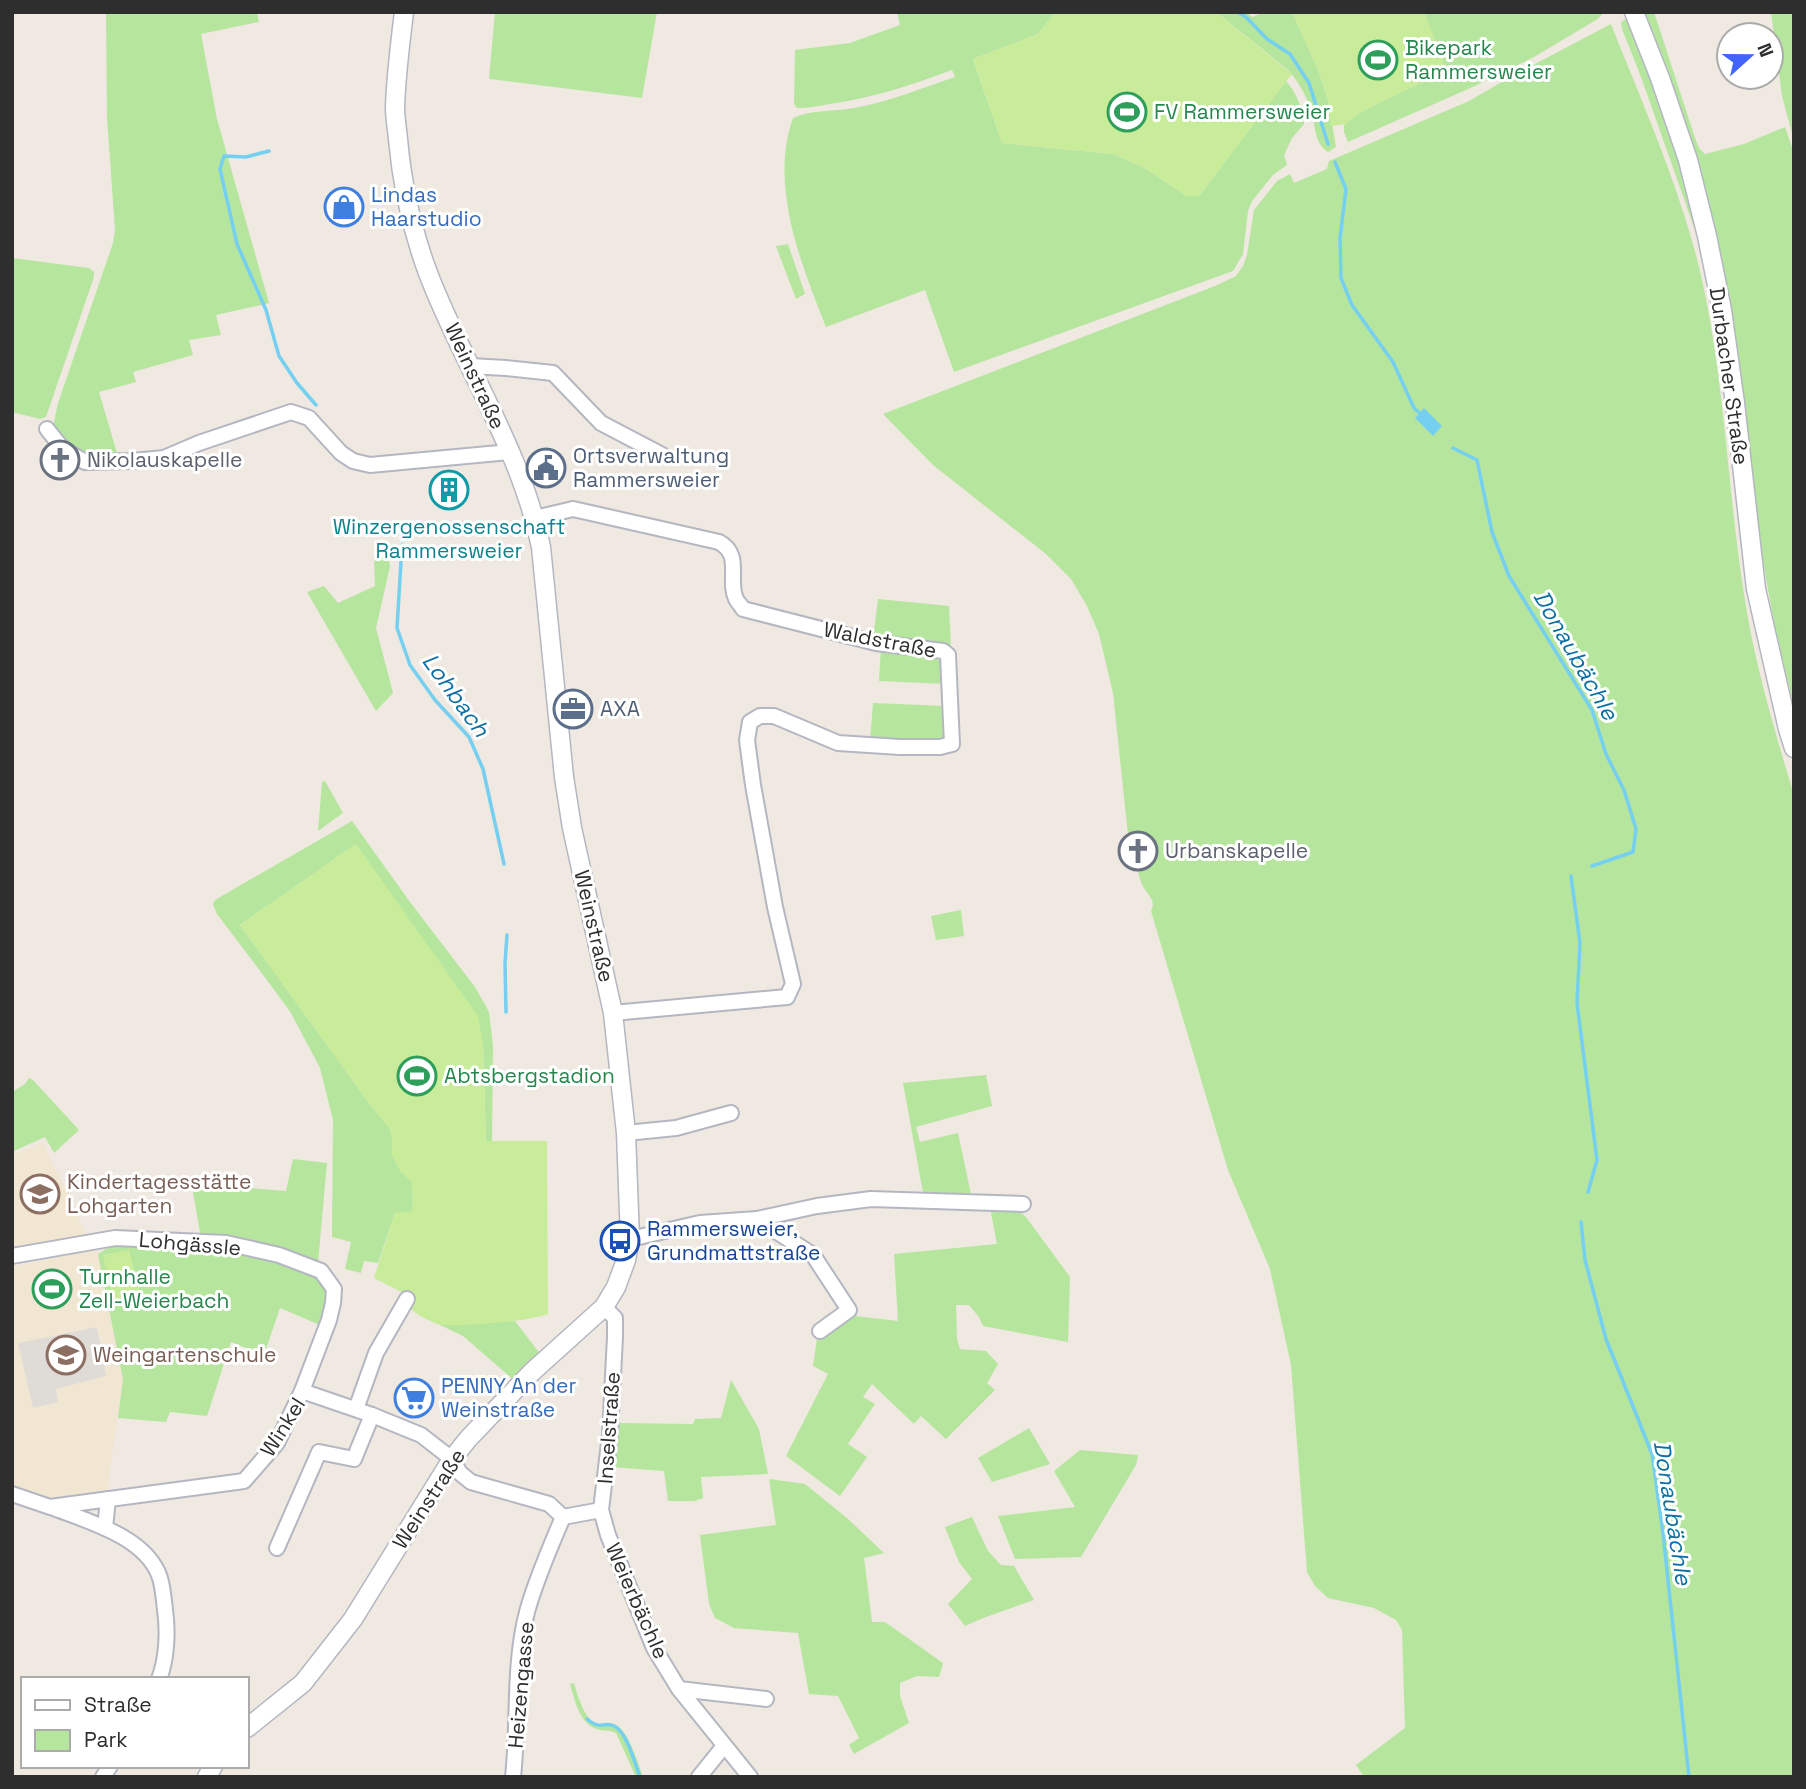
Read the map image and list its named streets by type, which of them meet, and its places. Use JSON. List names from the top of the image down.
{
  "streets": {
    "street": [
      "Weinstraße",
      "Durbacher Straße",
      "Waldstraße",
      "Lohgässle",
      "Winkel",
      "Inselstraße",
      "Weierbächle",
      "Heizengasse"
    ]
  },
  "crossings": [
    ["Weinstraße", "Waldstraße"],
    ["Weinstraße", "Winkel"],
    ["Weinstraße", "Inselstraße"],
    ["Lohgässle", "Winkel"],
    ["Inselstraße", "Weierbächle"],
    ["Inselstraße", "Heizengasse"]
  ],
  "water": ["Donaubächle", "Lohbach"],
  "places": {
    "sports": [
      "Bikepark Rammersweier",
      "FV Rammersweier",
      "Abtsbergstadion",
      "Turnhalle Zell-Weierbach"
    ],
    "shop": ["Lindas Haarstudio"],
    "church": ["Nikolauskapelle", "Urbanskapelle"],
    "public building": ["Ortsverwaltung Rammersweier"],
    "building": ["Winzergenossenschaft Rammersweier"],
    "office": ["AXA"],
    "school or university": ["Kindertagesstätte Lohgarten", "Weingartenschule"],
    "bus stop": ["Rammersweier, Grundmattstraße"],
    "supermarket": ["PENNY An der Weinstraße"]
  },
  "legend": ["Straße", "Park"],
  "north": "right"
}
